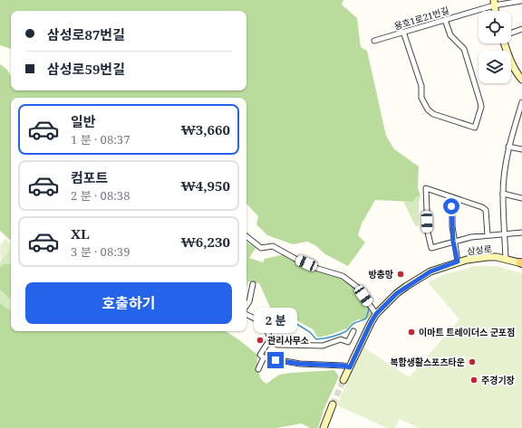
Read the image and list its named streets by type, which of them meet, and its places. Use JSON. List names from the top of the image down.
{
  "streets": {
    "street": ["용호1로21번길", "삼성로"]
  },
  "places": [
    "방충망",
    "이마트 트레이더스 군포점",
    "관리사무소",
    "복합생활스포츠타운",
    "주경기장"
  ],
  "page": {
    "banner": ["삼성로87번길", "삼성로59번길"],
    "list": [
      {
        "name": "일반",
        "note": "1 분 · 08:37",
        "value": "₩3,660"
      },
      {
        "name": "컴포트",
        "note": "2 분 · 08:38",
        "value": "₩4,950"
      },
      {
        "name": "XL",
        "note": "3 분 · 08:39",
        "value": "₩6,230"
      }
    ],
    "buttons": "호출하기",
    "bubble": "2 분"
  }
}
